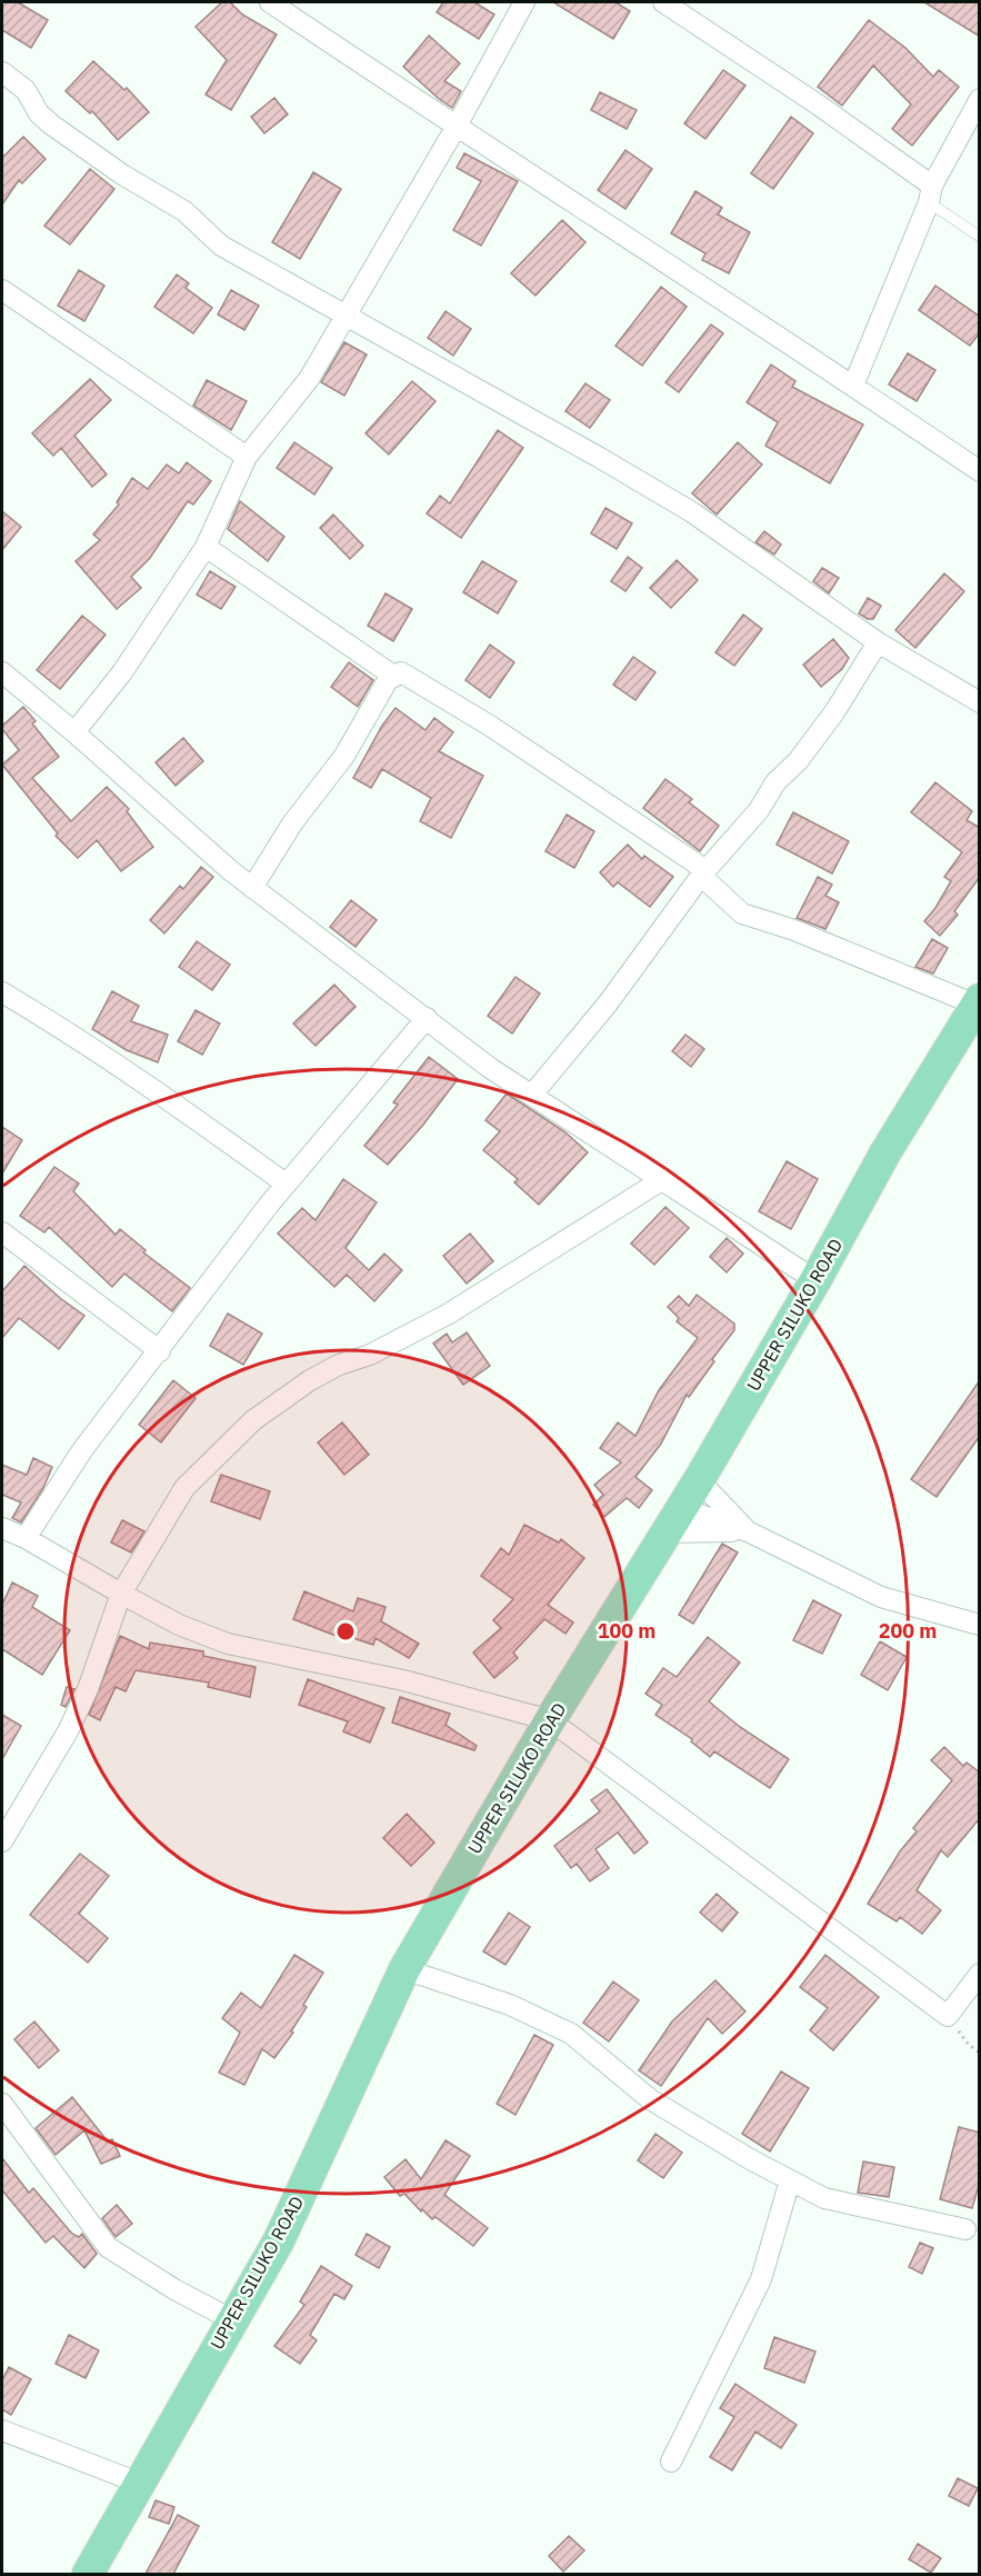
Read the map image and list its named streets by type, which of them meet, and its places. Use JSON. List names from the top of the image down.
{
  "streets": {
    "main road": ["UPPER SILUKO ROAD"]
  },
  "rings": ["100 m", "200 m"]
}
